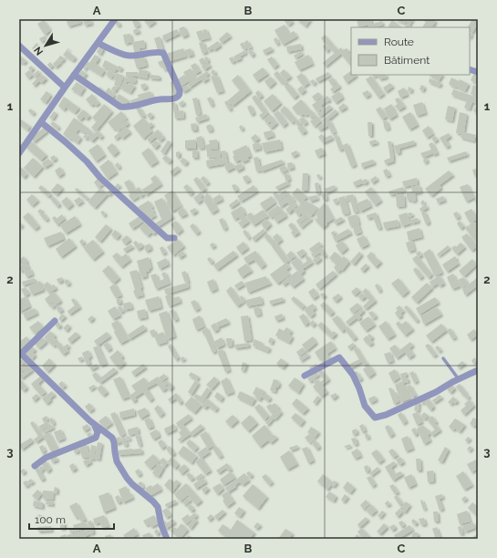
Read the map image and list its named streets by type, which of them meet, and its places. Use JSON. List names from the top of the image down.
{
  "legend": ["Route", "Bâtiment"],
  "scale_bar": "100 m",
  "north": "bottom left",
  "grid": {
    "columns": ["A", "B", "C"],
    "rows": ["1", "2", "3"]
  }
}
